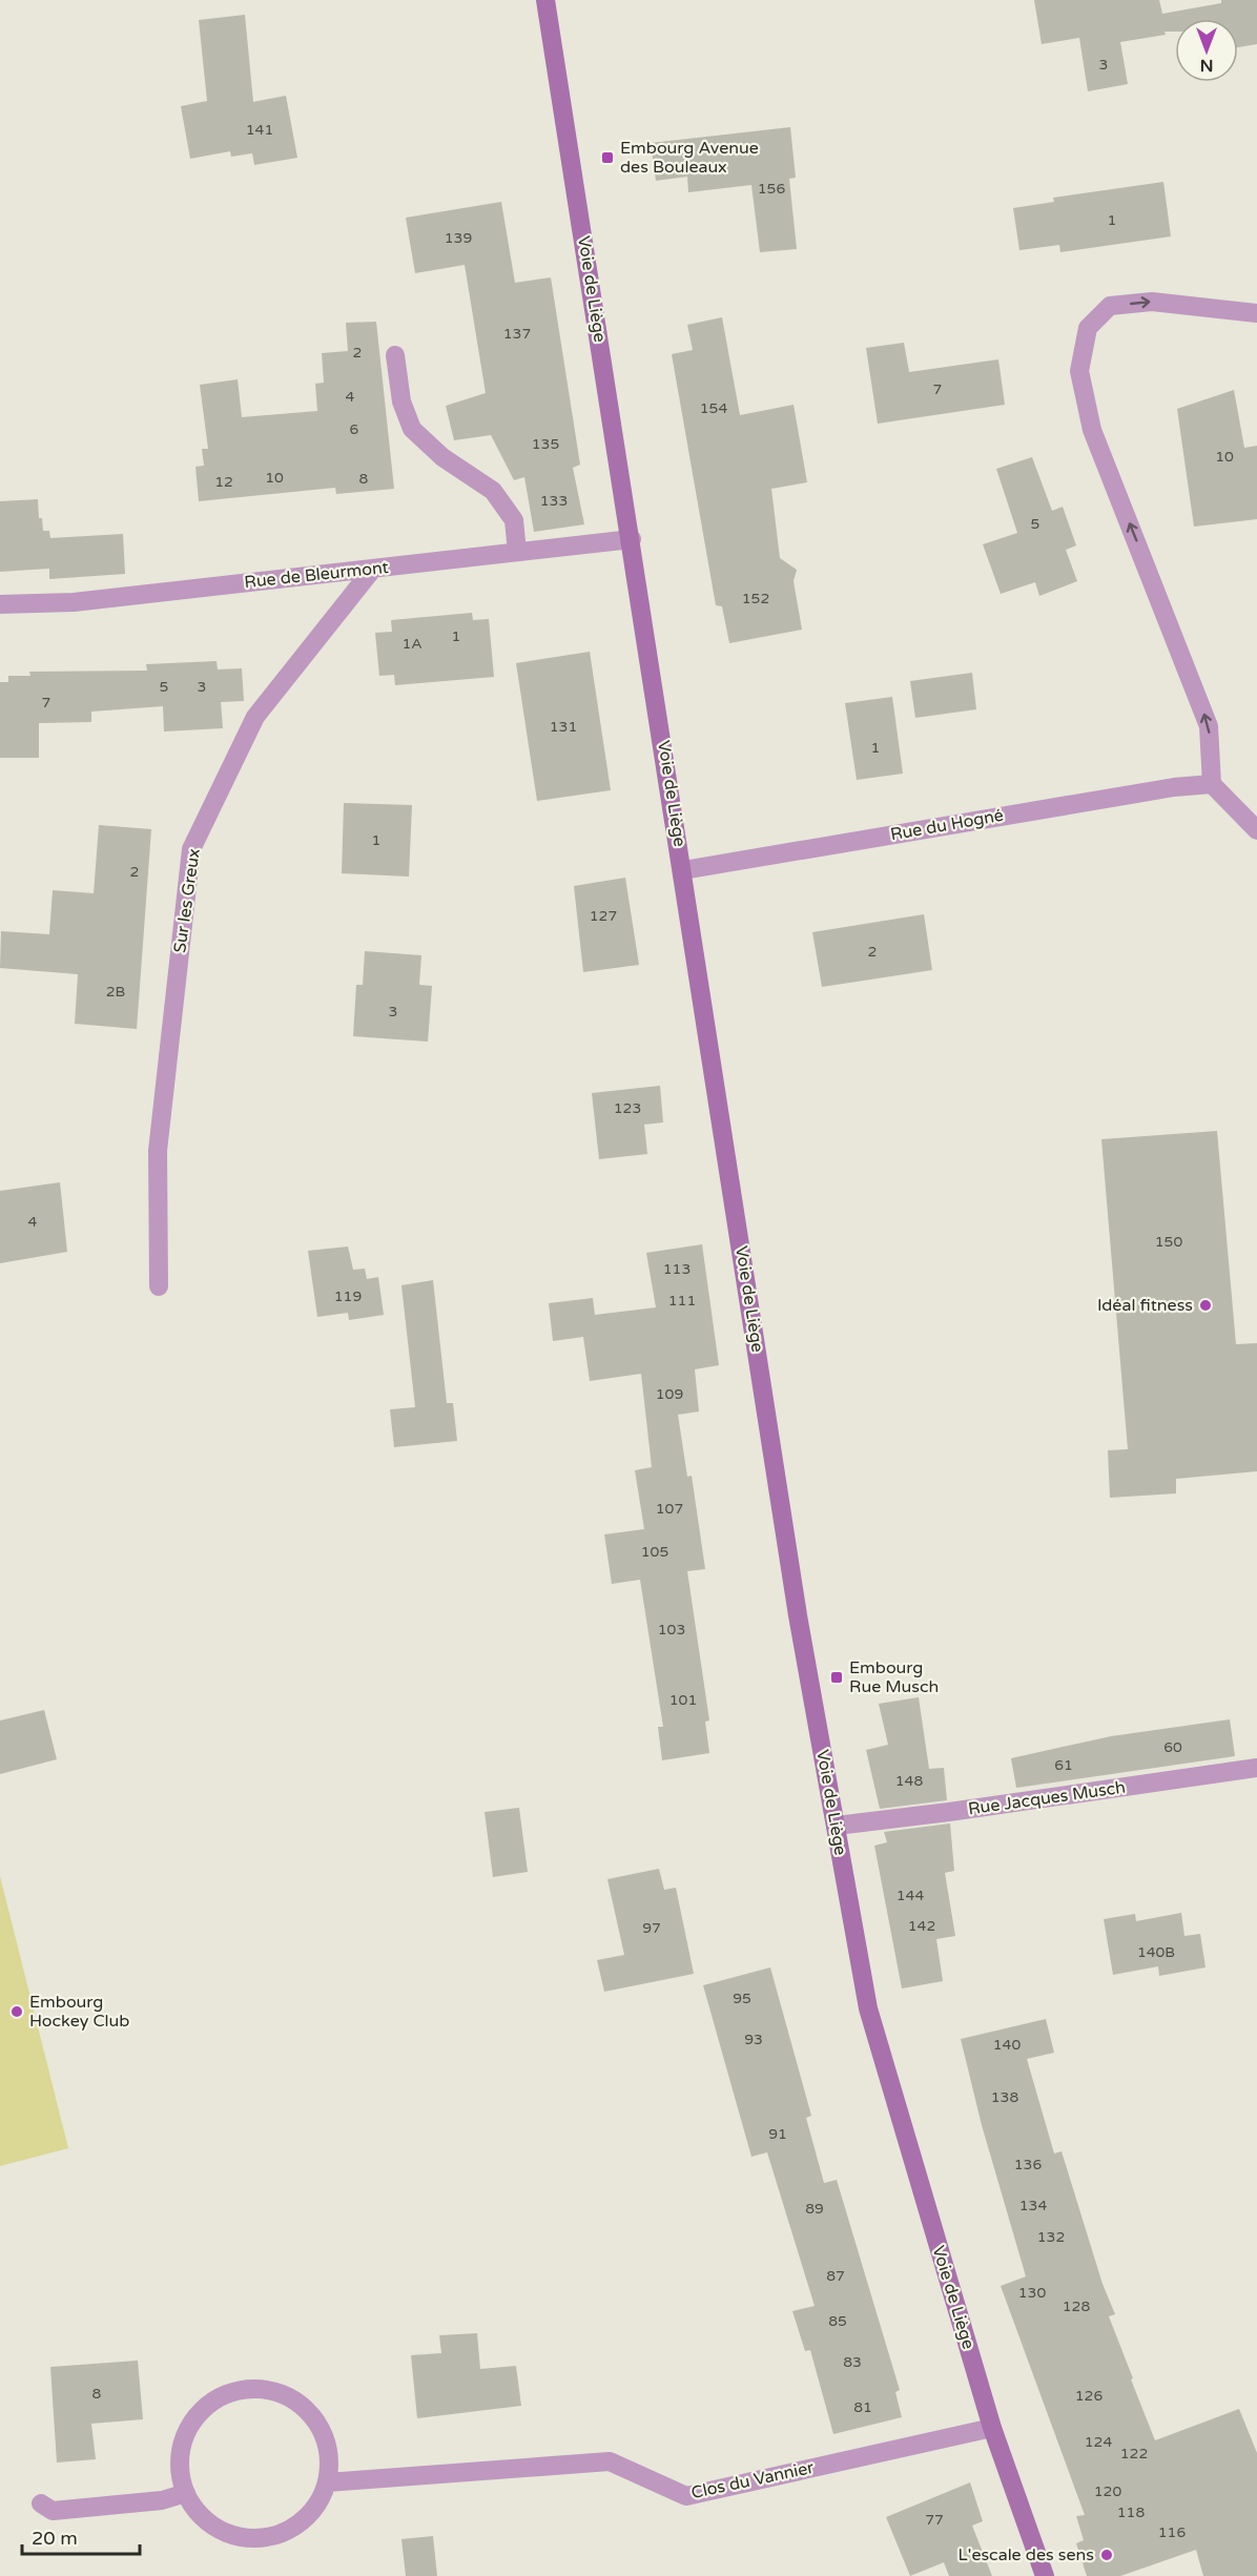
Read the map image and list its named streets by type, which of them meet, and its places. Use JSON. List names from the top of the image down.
{
  "streets": {
    "street": [
      "Voie de Liège",
      "Rue de Bleurmont",
      "Rue du Hogné",
      "Sur les Greux",
      "Rue Jacques Musch",
      "Clos du Vannier"
    ]
  },
  "crossings": [
    ["Voie de Liège", "Rue de Bleurmont"],
    ["Voie de Liège", "Rue du Hogné"],
    ["Voie de Liège", "Rue Jacques Musch"],
    ["Voie de Liège", "Clos du Vannier"],
    ["Rue de Bleurmont", "Sur les Greux"]
  ],
  "places": {
    "transit": ["Embourg Avenue des Bouleaux", "Embourg Rue Musch"],
    "other": ["Idéal fitness", "Embourg Hockey Club", "L'escale des sens"]
  },
  "house_numbers": [
    "3",
    "141",
    "156",
    "1",
    "139",
    "137",
    "2",
    "7",
    "4",
    "154",
    "6",
    "135",
    "10",
    "10",
    "8",
    "12",
    "133",
    "5",
    "152",
    "1",
    "1A",
    "5",
    "3",
    "7",
    "131",
    "1",
    "1",
    "2",
    "127",
    "2",
    "2B",
    "3",
    "123",
    "4",
    "150",
    "113",
    "119",
    "111",
    "109",
    "107",
    "105",
    "103",
    "101",
    "60",
    "61",
    "148",
    "144",
    "142",
    "97",
    "140B",
    "95",
    "93",
    "140",
    "138",
    "91",
    "136",
    "134",
    "89",
    "132",
    "87",
    "130",
    "128",
    "85",
    "83",
    "8",
    "126",
    "81",
    "124",
    "122",
    "120",
    "118",
    "77",
    "116"
  ],
  "scale_bar": "20 m",
  "north": "bottom"
}
